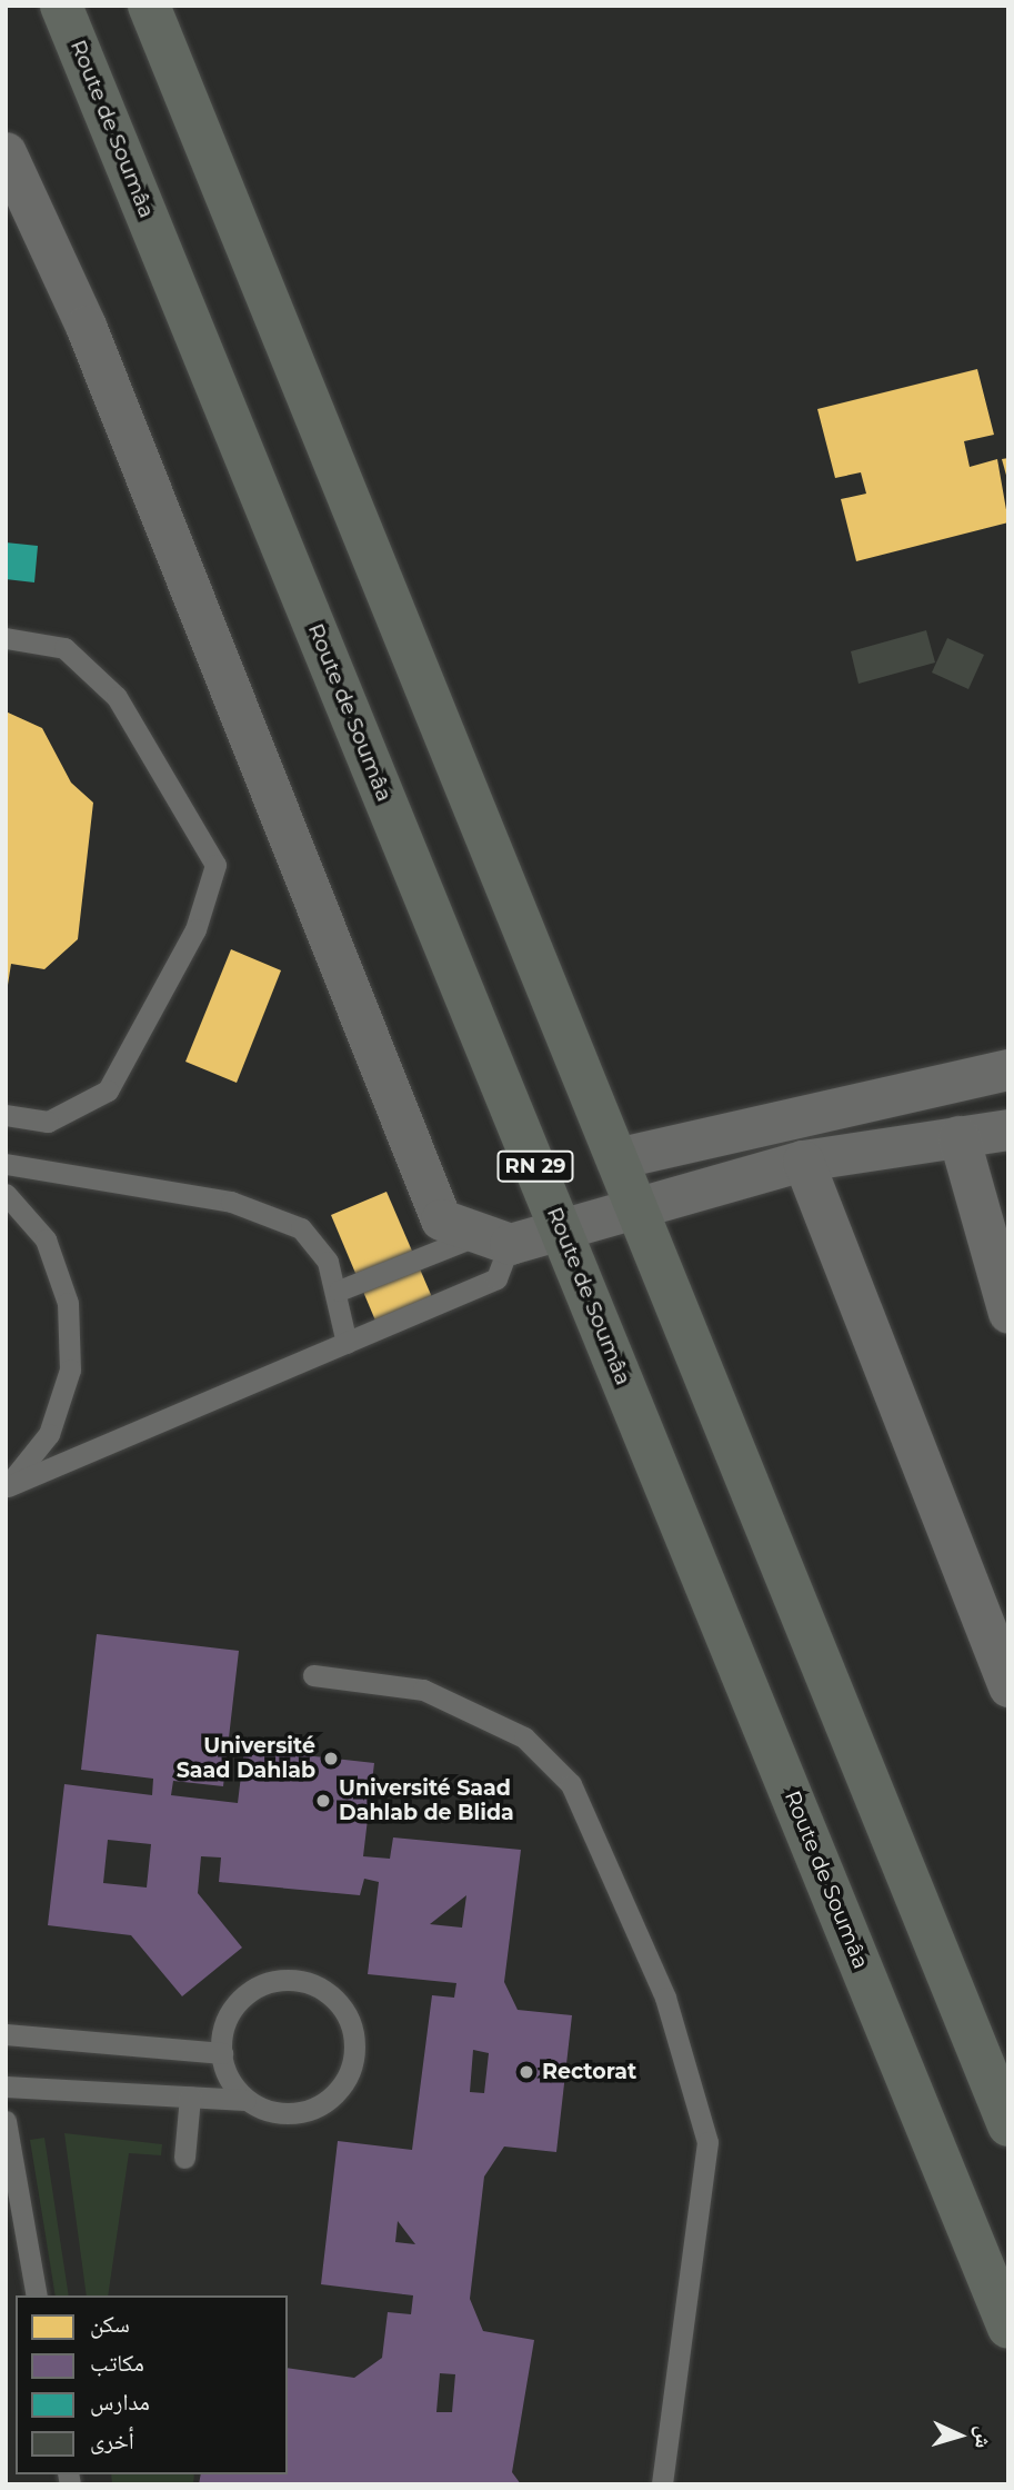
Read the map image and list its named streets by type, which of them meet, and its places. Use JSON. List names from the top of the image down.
{
  "streets": {
    "highway": ["Route de Soumâa", "RN 29"]
  },
  "places": ["Université Saad Dahlab", "Université Saad Dahlab de Blida", "Rectorat"],
  "legend": [
    "سكن",
    "مكاتب",
    "مدارس",
    "أخرى"
  ],
  "north": "right"
}
